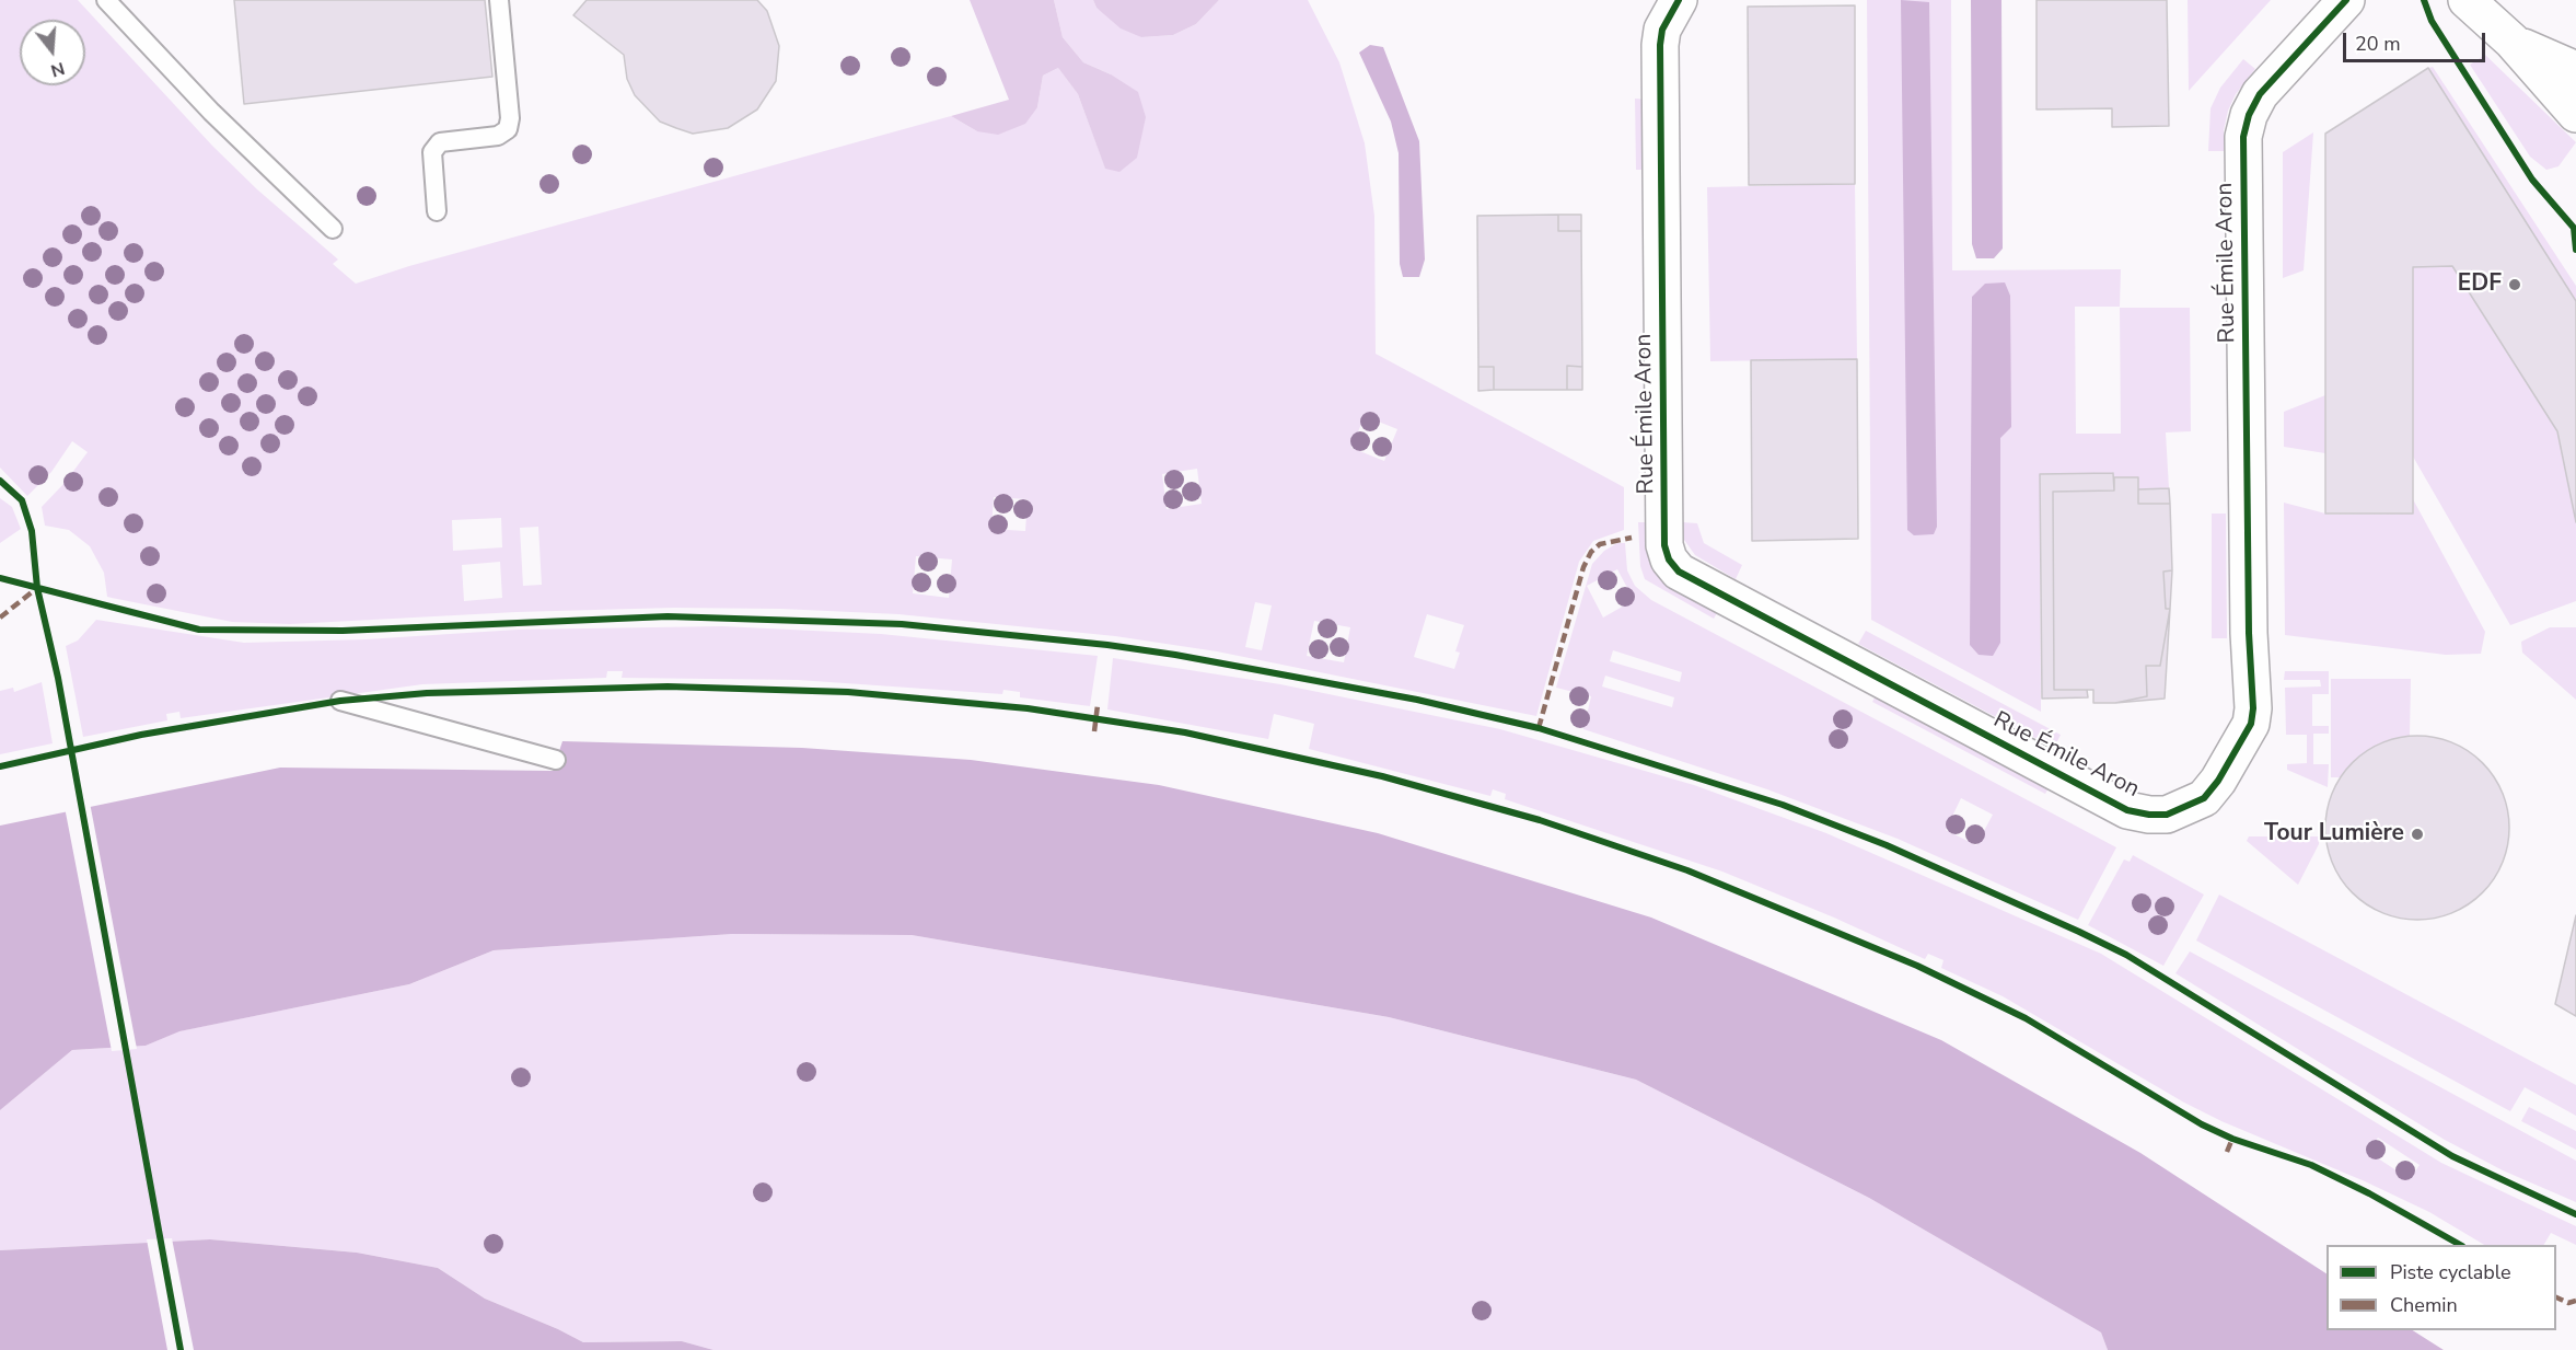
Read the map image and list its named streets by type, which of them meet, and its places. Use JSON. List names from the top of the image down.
{
  "streets": {
    "street": ["Rue Émile Aron"]
  },
  "places": ["EDF", "Tour Lumière"],
  "legend": ["Piste cyclable", "Chemin"],
  "scale_bar": "20 m",
  "north": "bottom"
}
